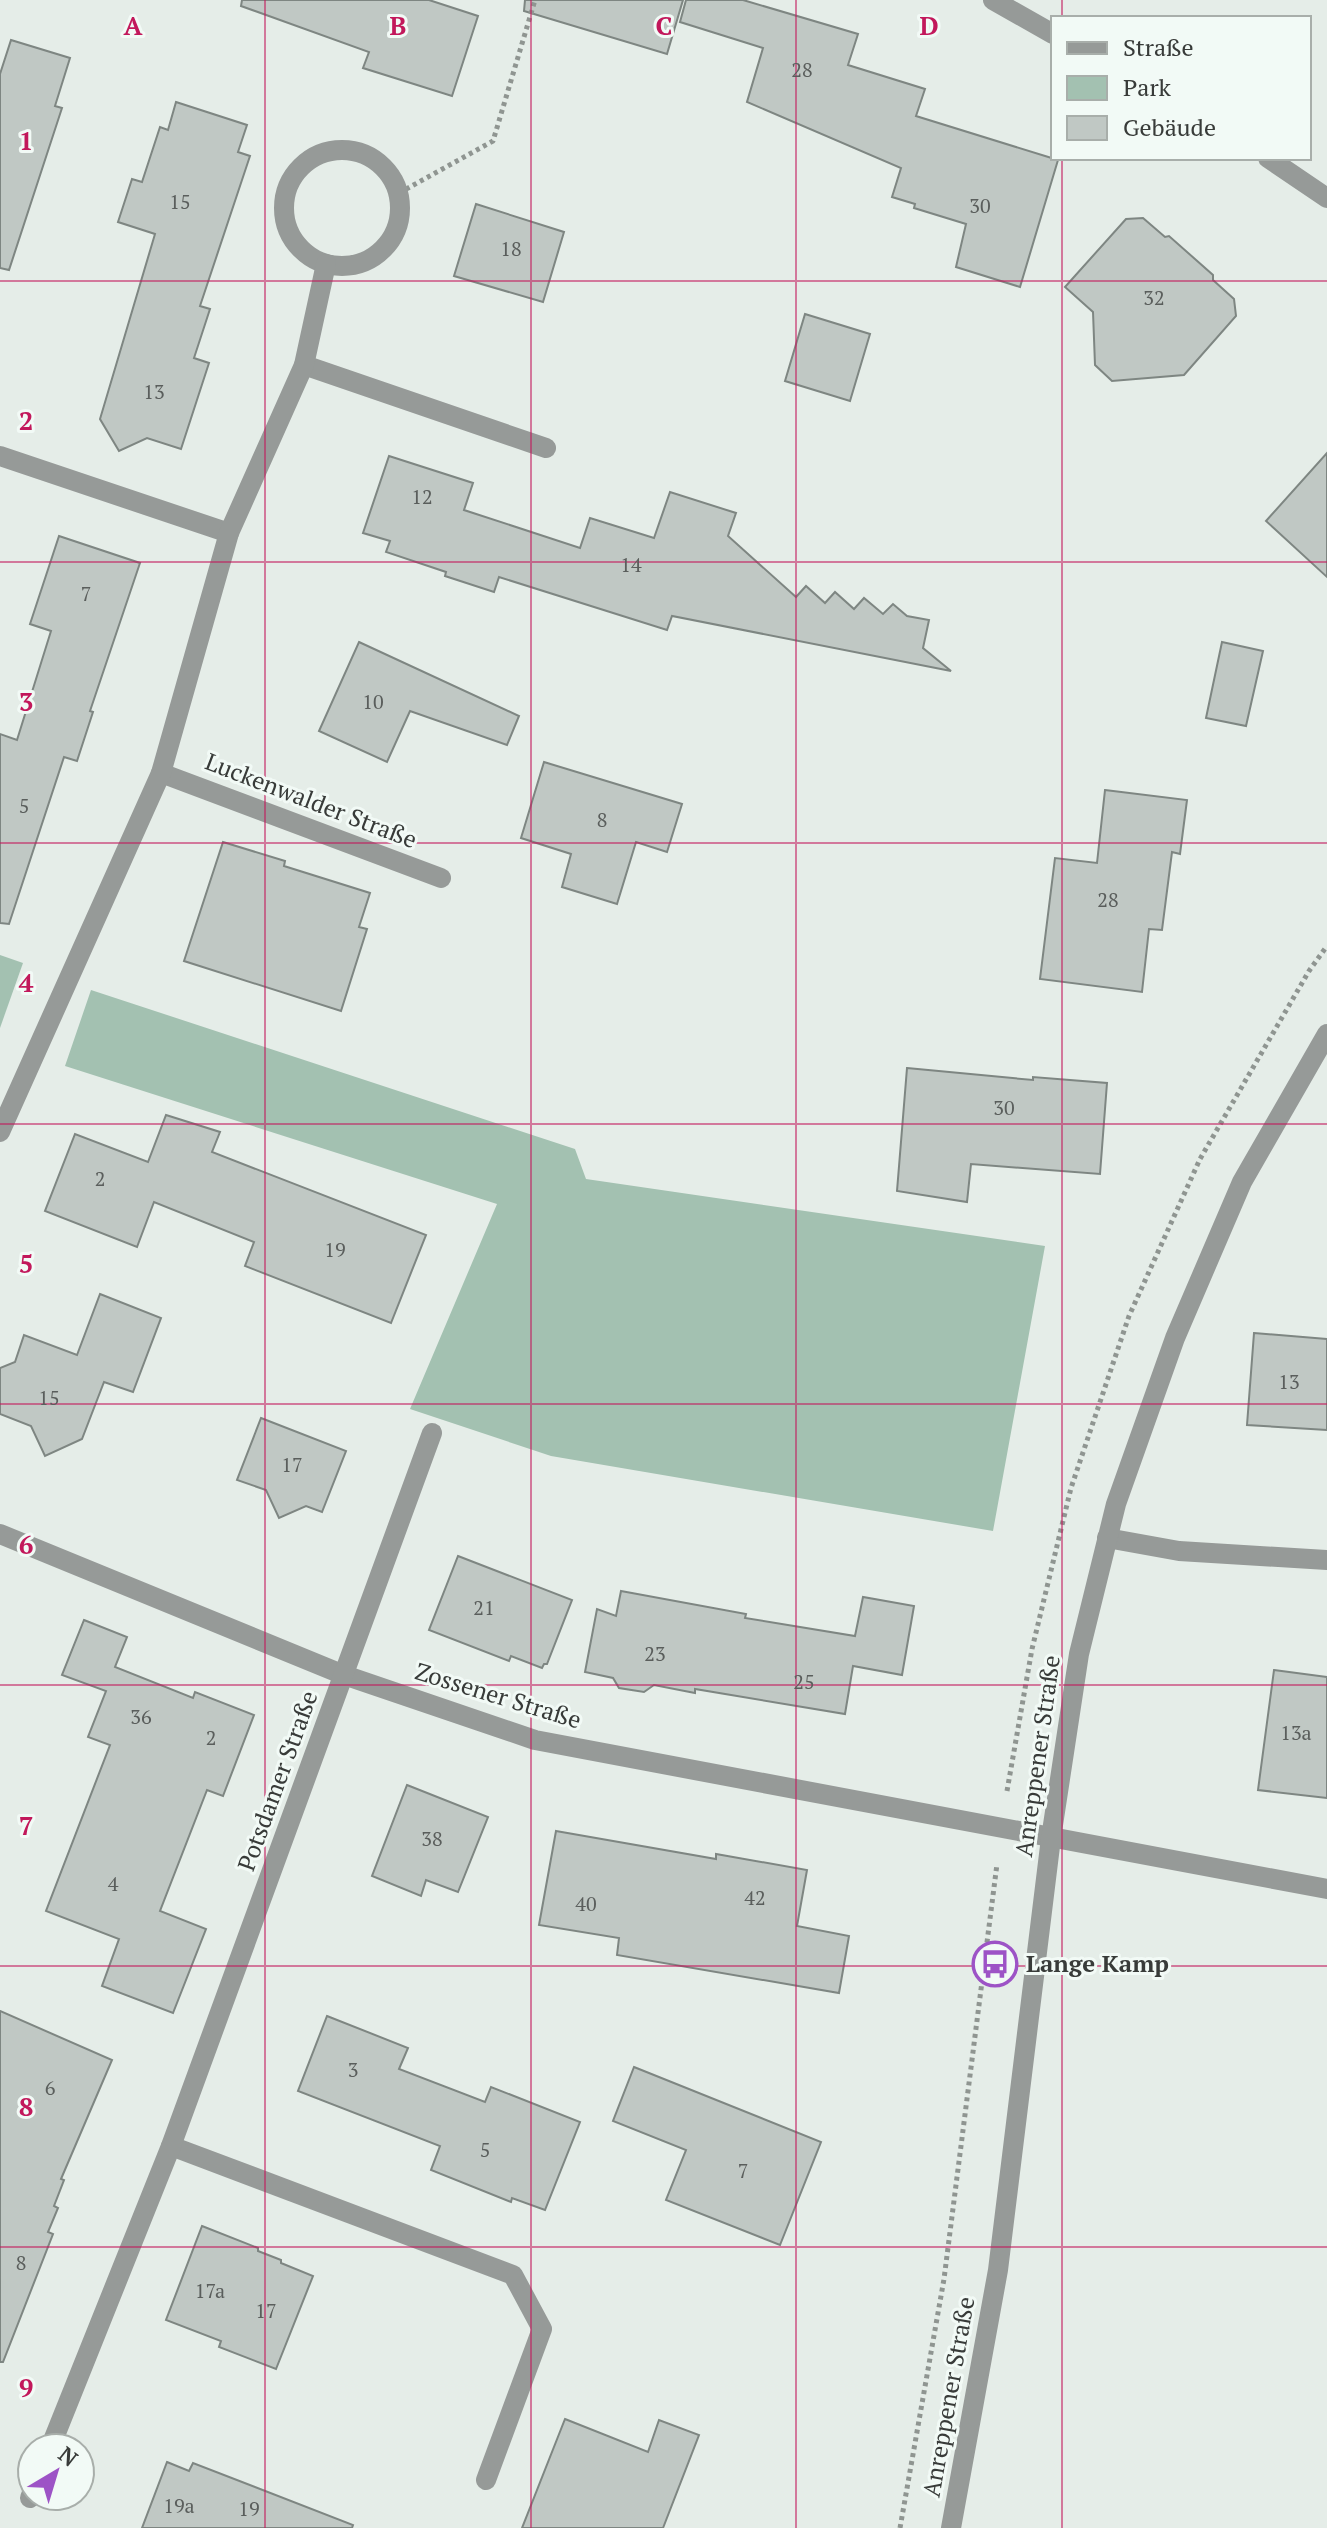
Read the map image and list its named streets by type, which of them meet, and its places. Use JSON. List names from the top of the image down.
{
  "streets": {
    "street": [
      "Luckenwalder Straße",
      "Zossener Straße",
      "Anreppener Straße",
      "Potsdamer Straße"
    ]
  },
  "crossings": [
    ["Zossener Straße", "Anreppener Straße"],
    ["Zossener Straße", "Potsdamer Straße"]
  ],
  "places": {
    "bus stop": ["Lange Kamp"]
  },
  "house_numbers": [
    "28",
    "15",
    "30",
    "18",
    "32",
    "13",
    "12",
    "14",
    "7",
    "10",
    "5",
    "8",
    "28",
    "30",
    "2",
    "19",
    "13",
    "15",
    "17",
    "21",
    "23",
    "25",
    "36",
    "13a",
    "2",
    "38",
    "4",
    "42",
    "40",
    "3",
    "6",
    "5",
    "7",
    "8",
    "17a",
    "17",
    "19a",
    "19"
  ],
  "legend": ["Straße", "Park", "Gebäude"],
  "north": "top right",
  "grid": {
    "columns": [
      "A",
      "B",
      "C",
      "D"
    ],
    "rows": [
      "1",
      "2",
      "3",
      "4",
      "5",
      "6",
      "7",
      "8",
      "9"
    ]
  }
}
